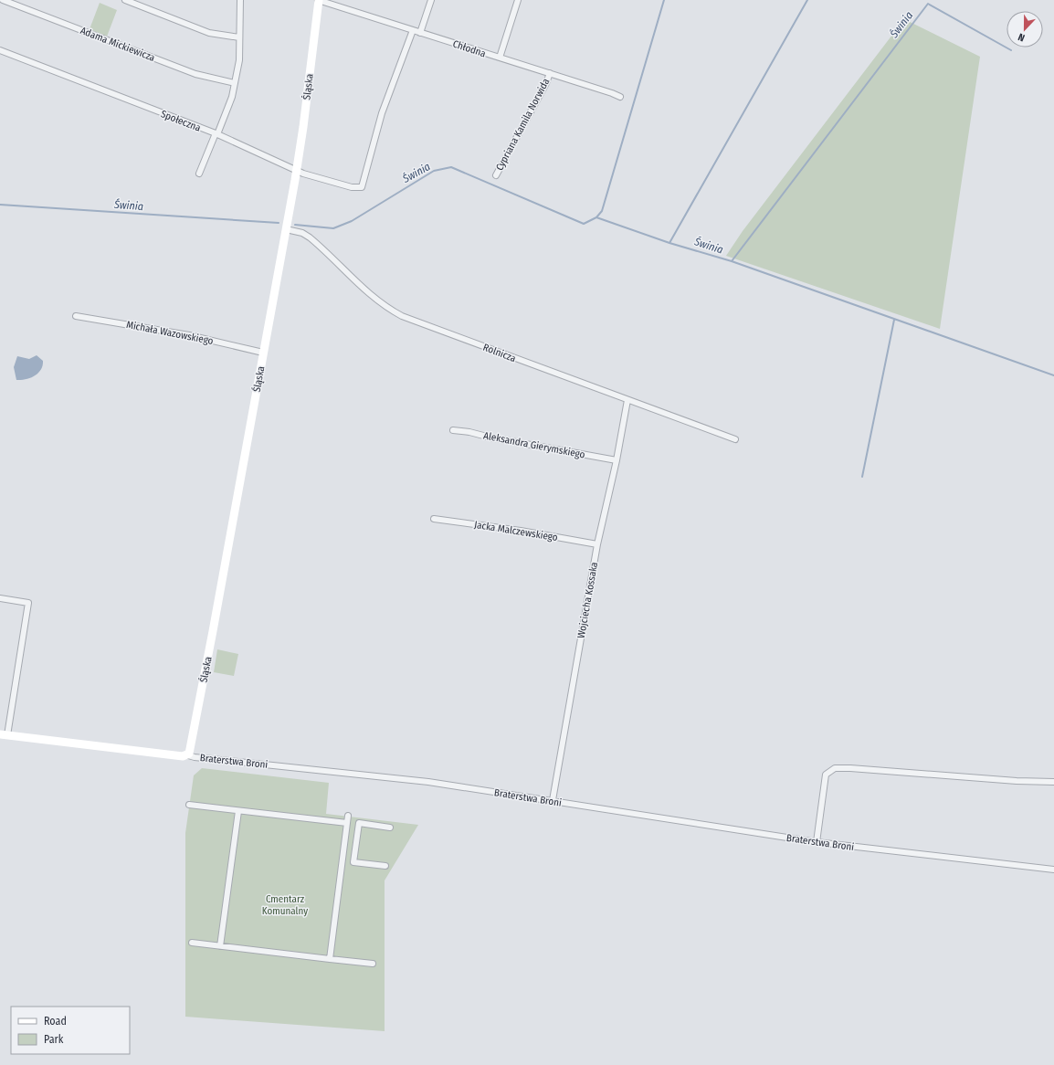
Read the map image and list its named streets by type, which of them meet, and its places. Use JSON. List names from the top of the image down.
{
  "streets": {
    "street": [
      "Adama Mickiewicza",
      "Chłodna",
      "Śląska",
      "Społeczna",
      "Cypriana Kamila Norwida",
      "Michała Wazowskiego",
      "Rolnicza",
      "Aleksandra Gierymskiego",
      "Jacka Malczewskiego",
      "Wojciecha Kossaka",
      "Braterstwa Broni"
    ]
  },
  "crossings": [
    ["Chłodna", "Śląska"],
    ["Chłodna", "Społeczna"],
    ["Chłodna", "Cypriana Kamila Norwida"],
    ["Śląska", "Społeczna"],
    ["Śląska", "Michała Wazowskiego"],
    ["Śląska", "Rolnicza"],
    ["Śląska", "Braterstwa Broni"],
    ["Rolnicza", "Wojciecha Kossaka"],
    ["Aleksandra Gierymskiego", "Wojciecha Kossaka"],
    ["Jacka Malczewskiego", "Wojciecha Kossaka"],
    ["Wojciecha Kossaka", "Braterstwa Broni"]
  ],
  "water": ["Świnia"],
  "parks": ["Cmentarz Komunalny"],
  "legend": ["Road", "Park"],
  "north": "bottom"
}
